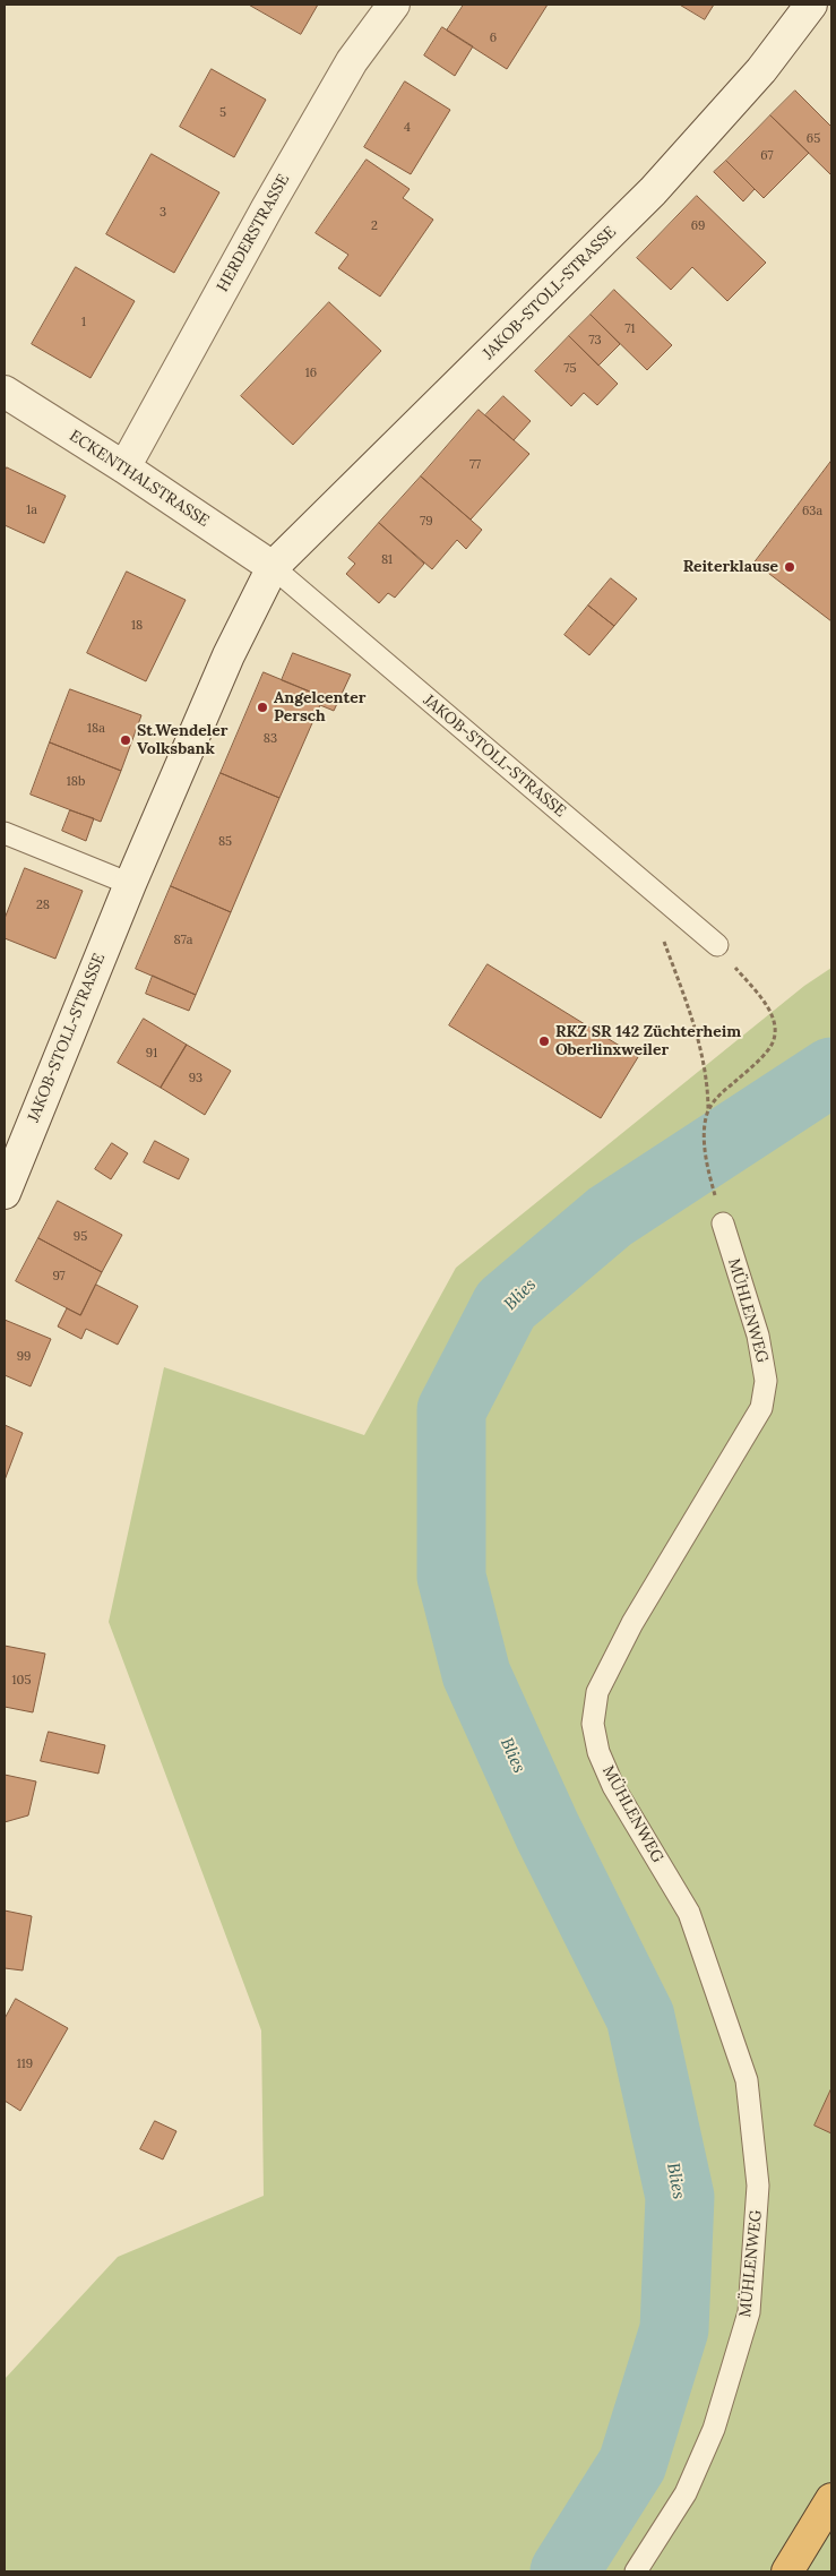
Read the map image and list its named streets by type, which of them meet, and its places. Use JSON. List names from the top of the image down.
{
  "streets": {
    "main road": ["HERDERSTRASSE", "JAKOB-STOLL-STRASSE", "ECKENTHALSTRASSE"],
    "lane": ["MÜHLENWEG"]
  },
  "crossings": [
    ["HERDERSTRASSE", "ECKENTHALSTRASSE"],
    ["JAKOB-STOLL-STRASSE", "ECKENTHALSTRASSE"]
  ],
  "water": ["Blies"],
  "places": [
    "Reiterklause",
    "Angelcenter Persch",
    "St.Wendeler Volksbank",
    "RKZ SR 142 Züchterheim Oberlinxweiler"
  ],
  "house_numbers": [
    "6",
    "5",
    "4",
    "65",
    "67",
    "3",
    "2",
    "69",
    "1",
    "71",
    "73",
    "75",
    "16",
    "77",
    "1a",
    "63a",
    "79",
    "81",
    "18",
    "18a",
    "83",
    "18b",
    "85",
    "28",
    "87a",
    "91",
    "93",
    "95",
    "97",
    "99",
    "105",
    "119"
  ]
}
